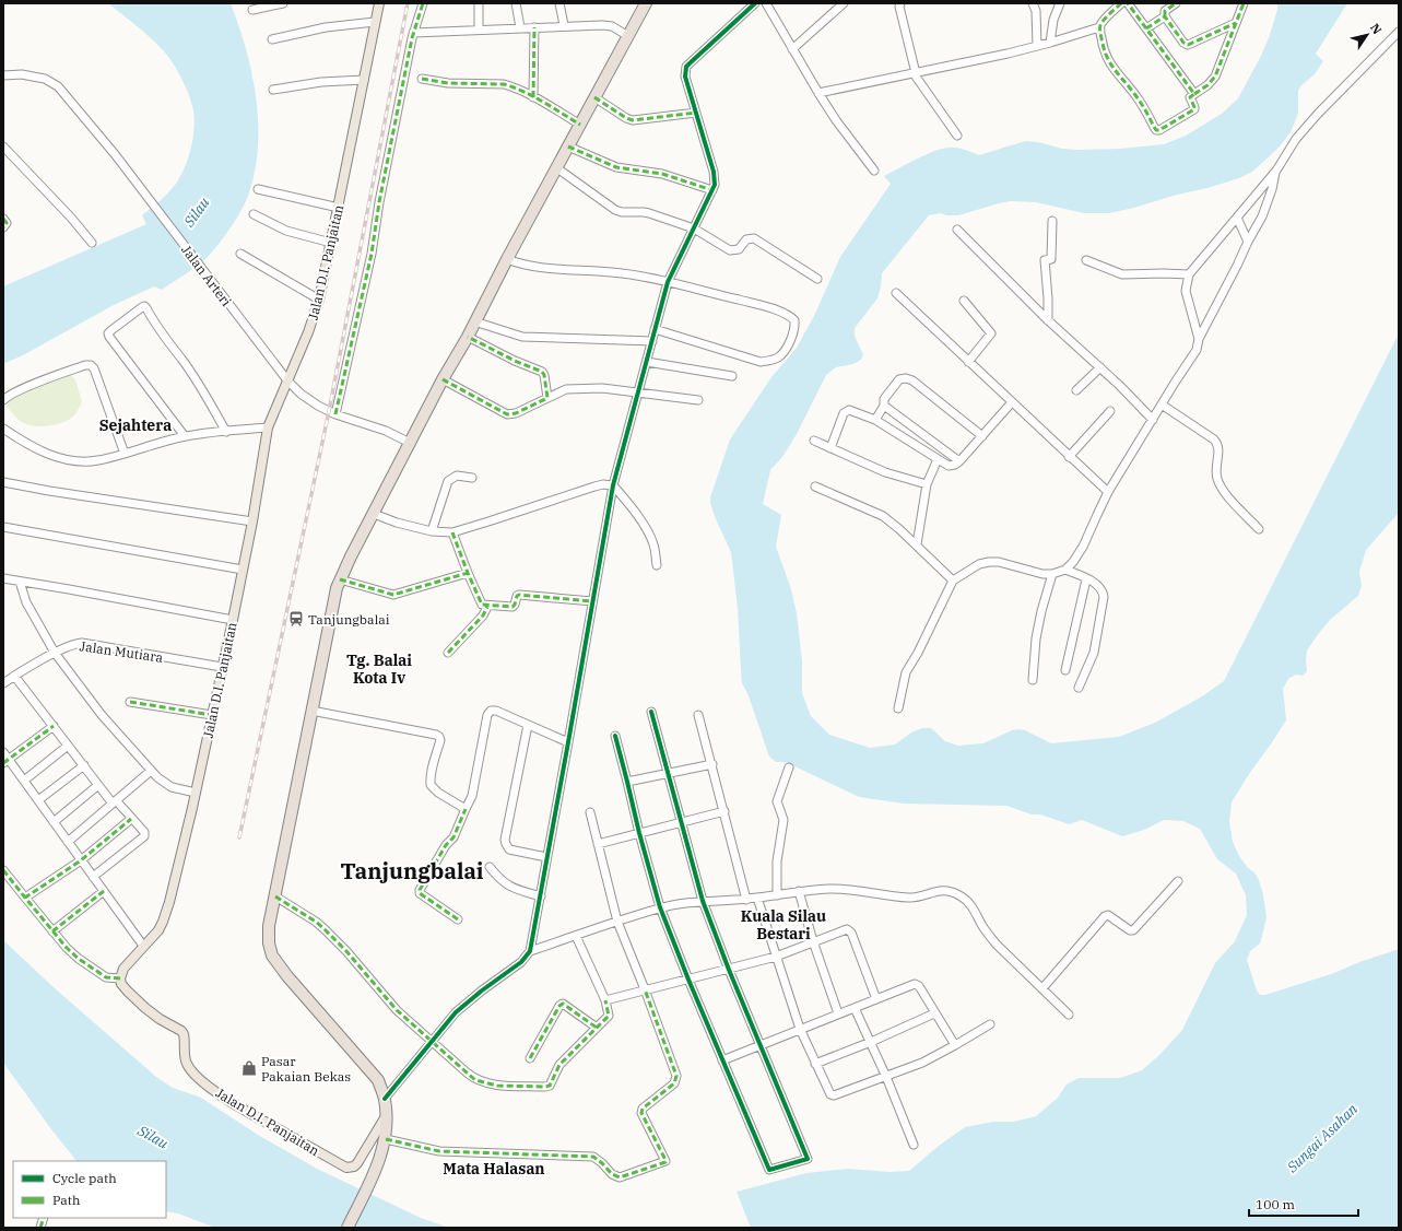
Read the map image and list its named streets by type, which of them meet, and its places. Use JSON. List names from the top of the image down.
{
  "streets": {
    "main road": ["Jalan D.I. Panjaitan"],
    "street": ["Jalan Arteri", "Jalan Mutiara"]
  },
  "crossings": [
    ["Jalan D.I. Panjaitan", "Jalan Arteri"],
    ["Jalan D.I. Panjaitan", "Jalan Mutiara"]
  ],
  "districts": [
    "Sejahtera",
    "Tg. Balai Kota Iv",
    "Tanjungbalai",
    "Kuala Silau Bestari",
    "Mata Halasan"
  ],
  "water": ["Silau", "Sungai Asahan"],
  "places": {
    "station": ["Tanjungbalai"],
    "shop": ["Pasar Pakaian Bekas"]
  },
  "legend": ["Cycle path", "Path"],
  "scale_bar": "100 m",
  "north": "top right"
}
